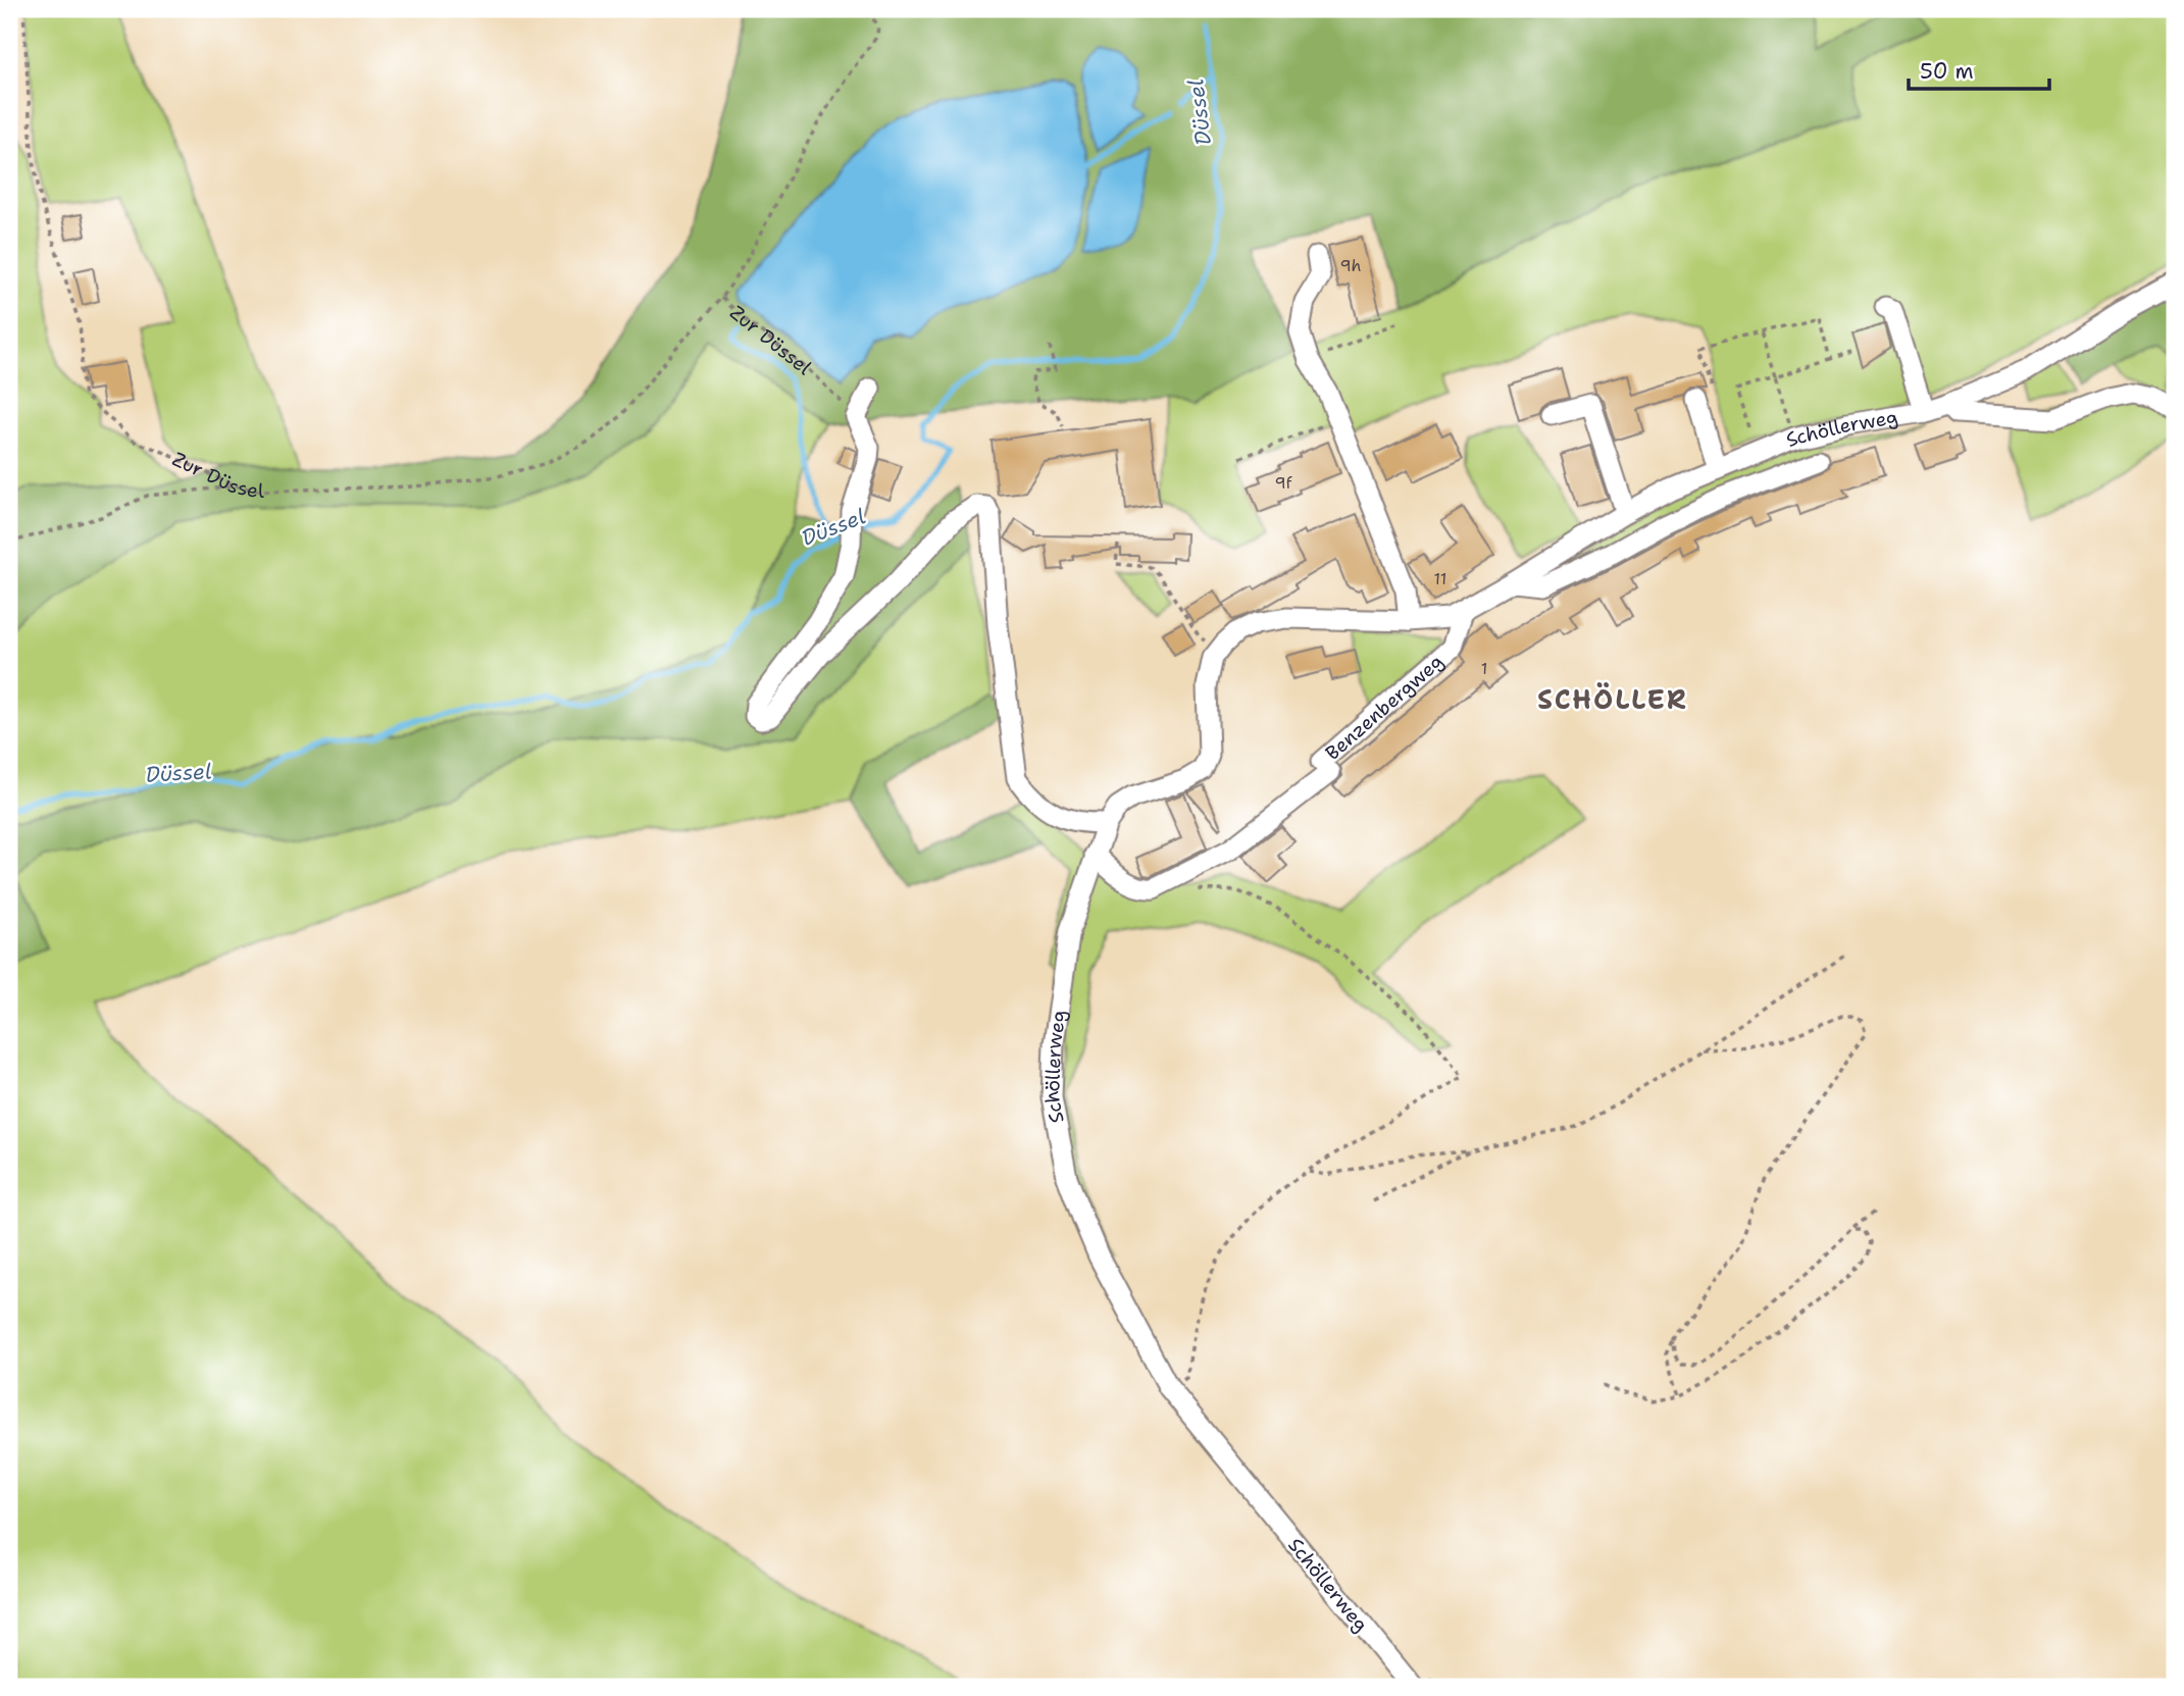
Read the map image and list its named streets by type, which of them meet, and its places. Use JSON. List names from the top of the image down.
{
  "streets": {
    "street": ["Schöllerweg", "Benzenbergweg"],
    "path": ["Zur Düssel"]
  },
  "crossings": [
    ["Schöllerweg", "Benzenbergweg"]
  ],
  "districts": ["SCHÖLLER"],
  "water": ["Düssel"],
  "house_numbers": [
    "9h",
    "9f",
    "11",
    "1"
  ],
  "scale_bar": "50 m"
}
